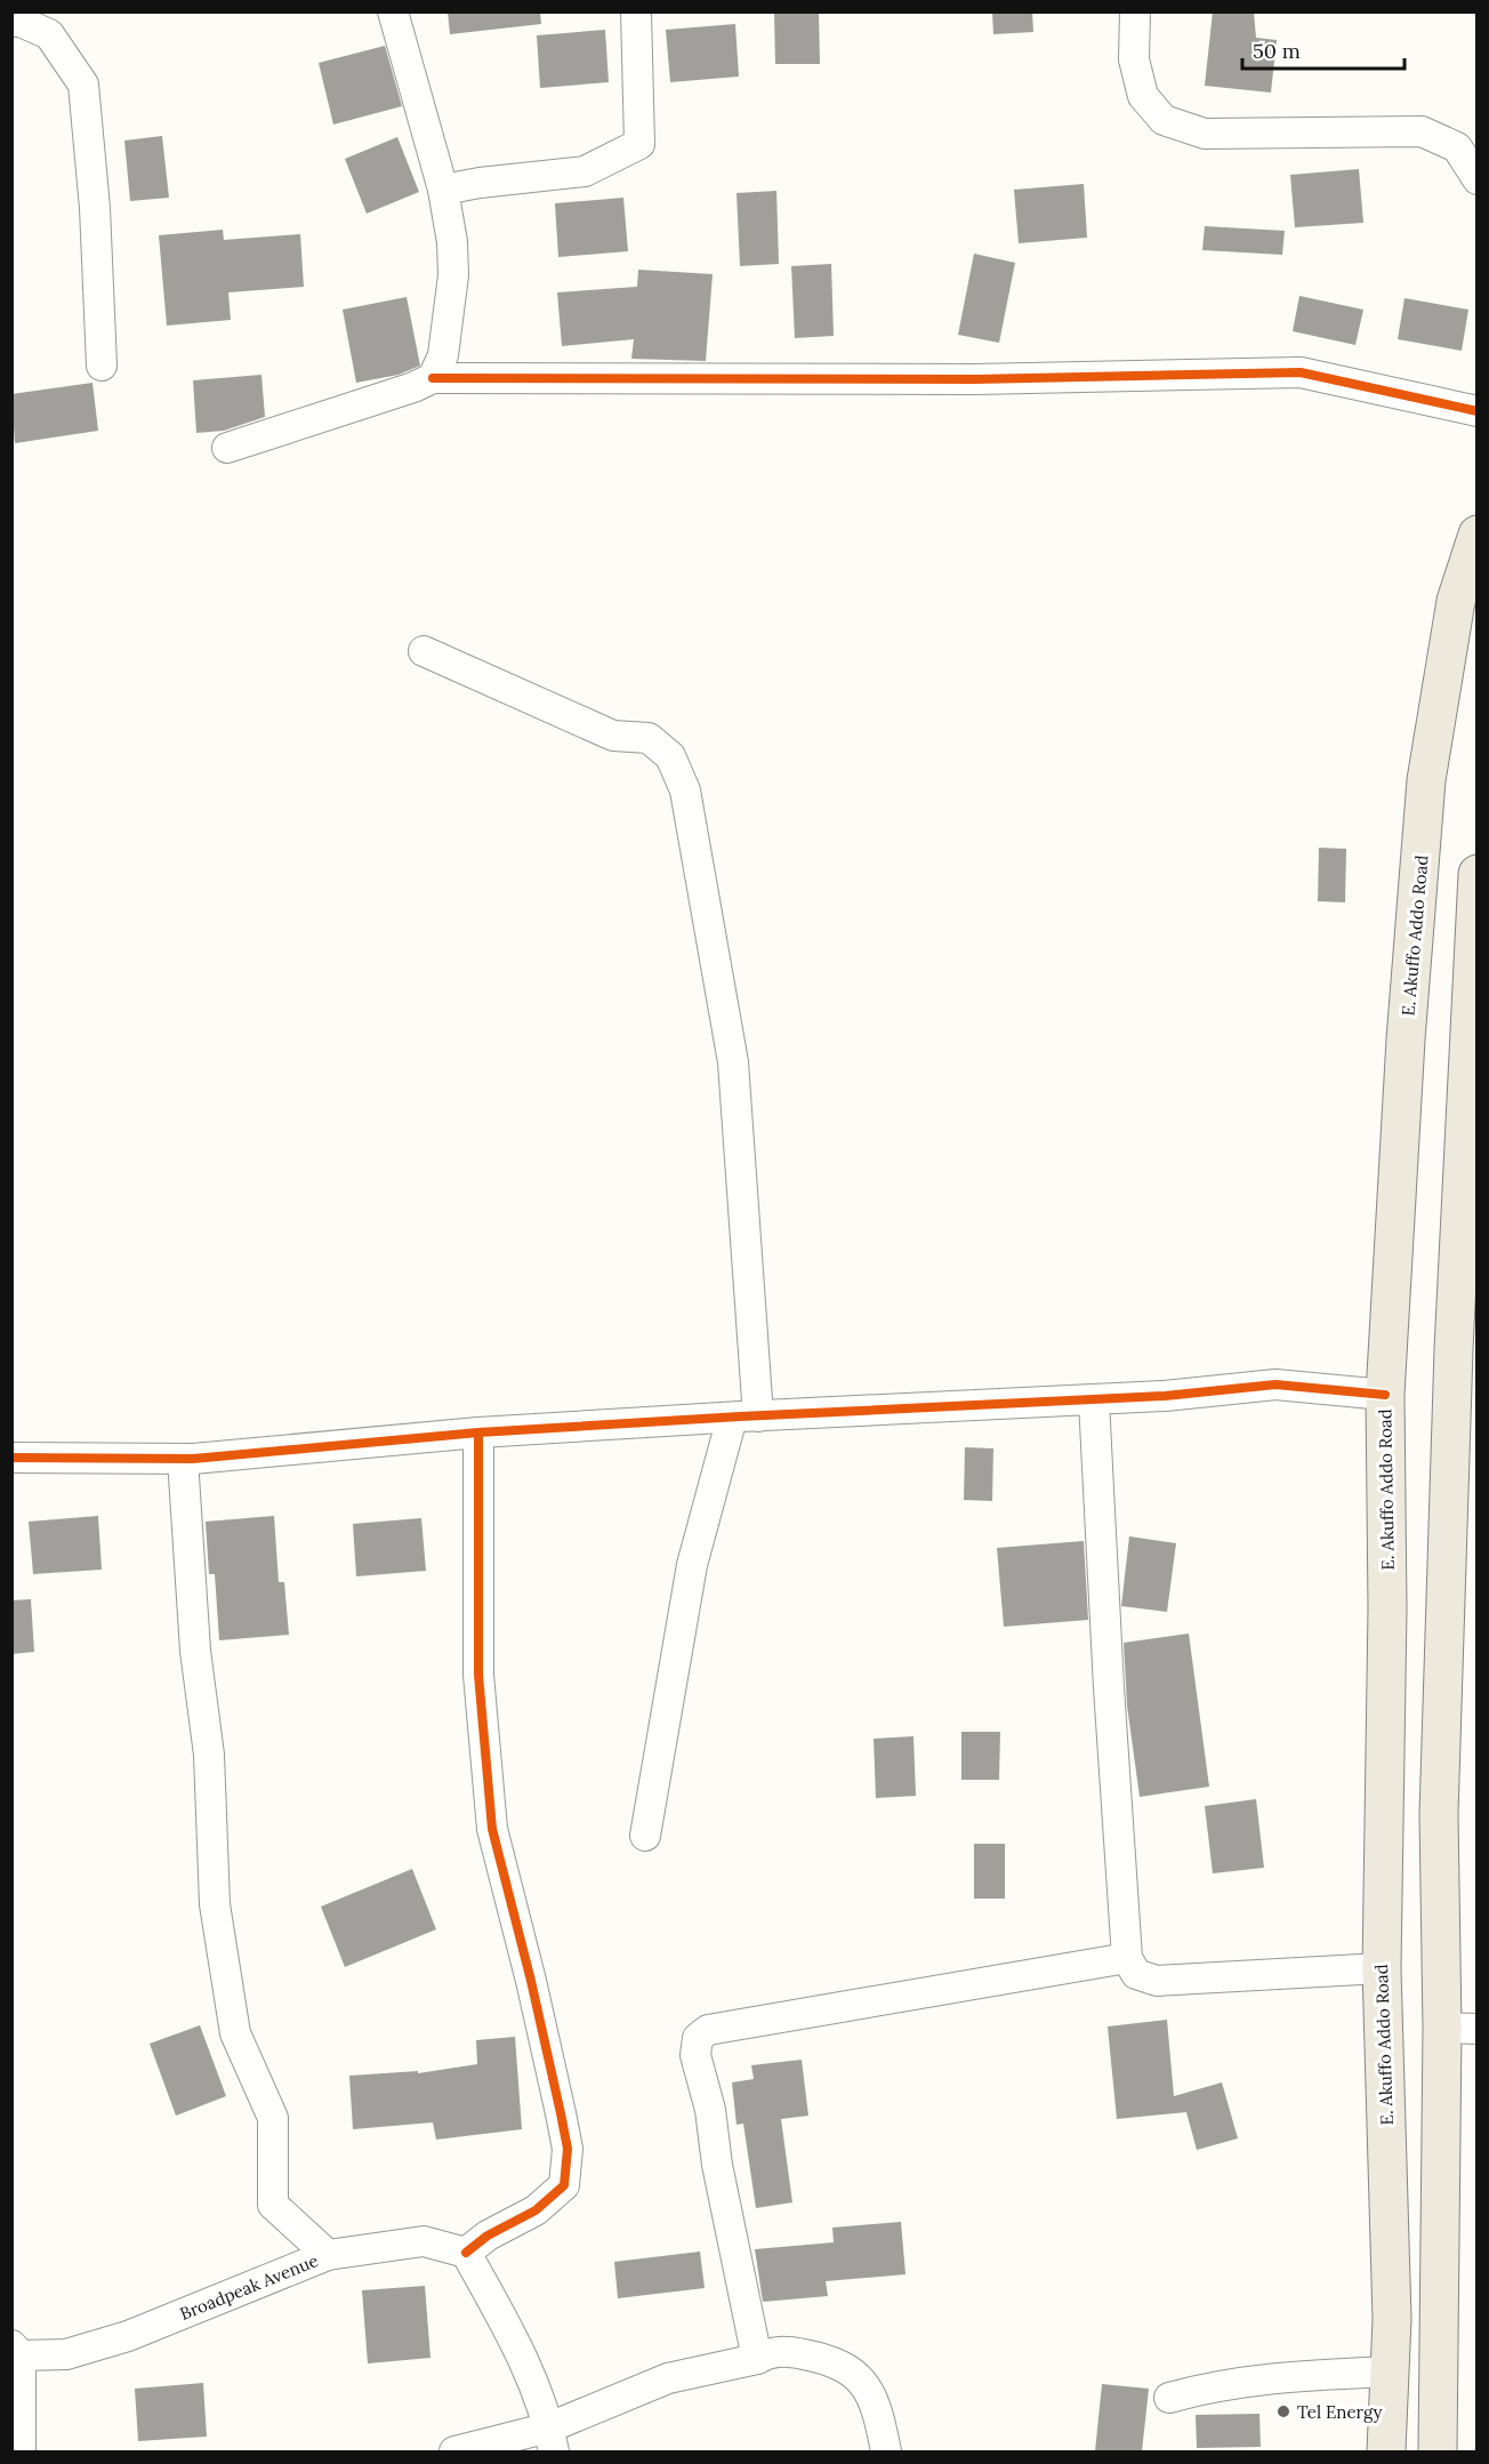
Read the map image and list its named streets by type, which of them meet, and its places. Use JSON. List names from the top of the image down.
{
  "streets": {
    "main road": ["E. Akuffo Addo Road"],
    "street": ["Broadpeak Avenue"]
  },
  "places": ["Tel Energy"],
  "scale_bar": "50 m"
}
